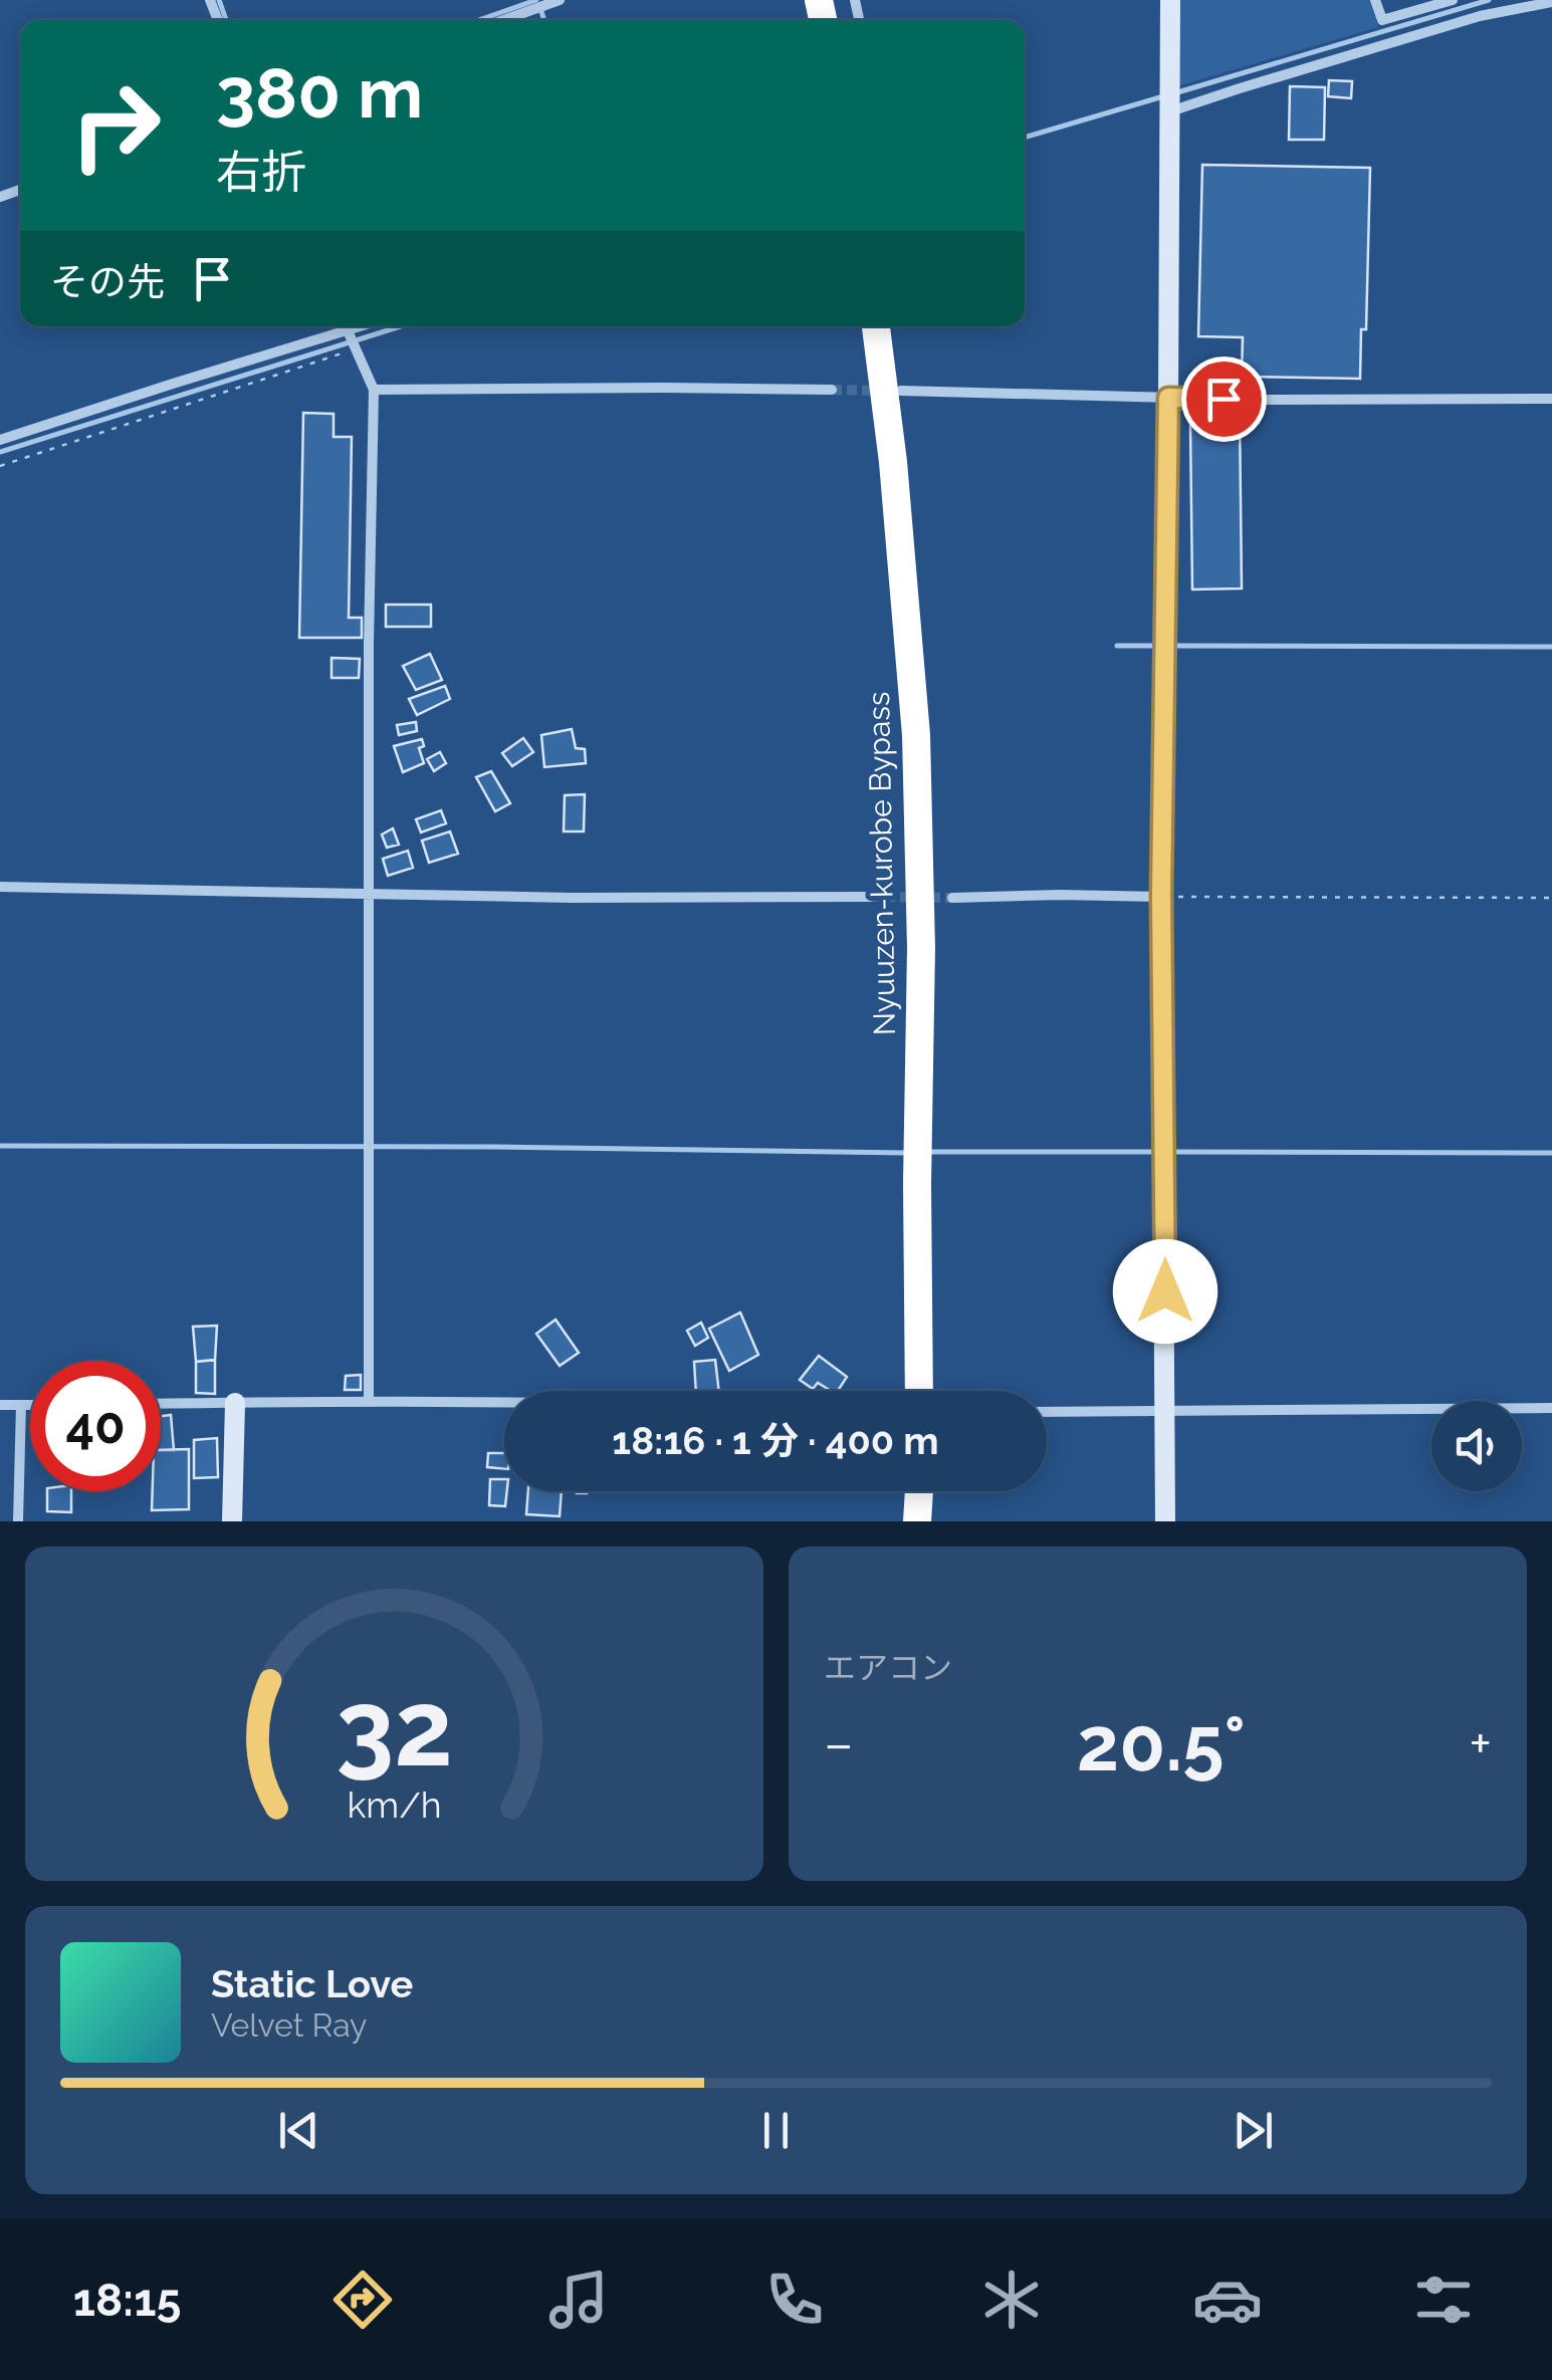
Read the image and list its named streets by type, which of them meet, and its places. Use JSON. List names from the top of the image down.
{
  "streets": {
    "highway": ["Nyuuzen-kurobe Bypass"]
  },
  "page": {
    "turn": ["380 m", "右折"],
    "then": "その先",
    "limit": "40",
    "trip": "18:16 · 1 分 · 400 m",
    "tile": "エアコン",
    "heat": ["−", "20.5°", "+"],
    "song": ["Static Love", "Velvet Ray"],
    "tabs": "18:15",
    "gauge": ["32", "km/h"]
  }
}
